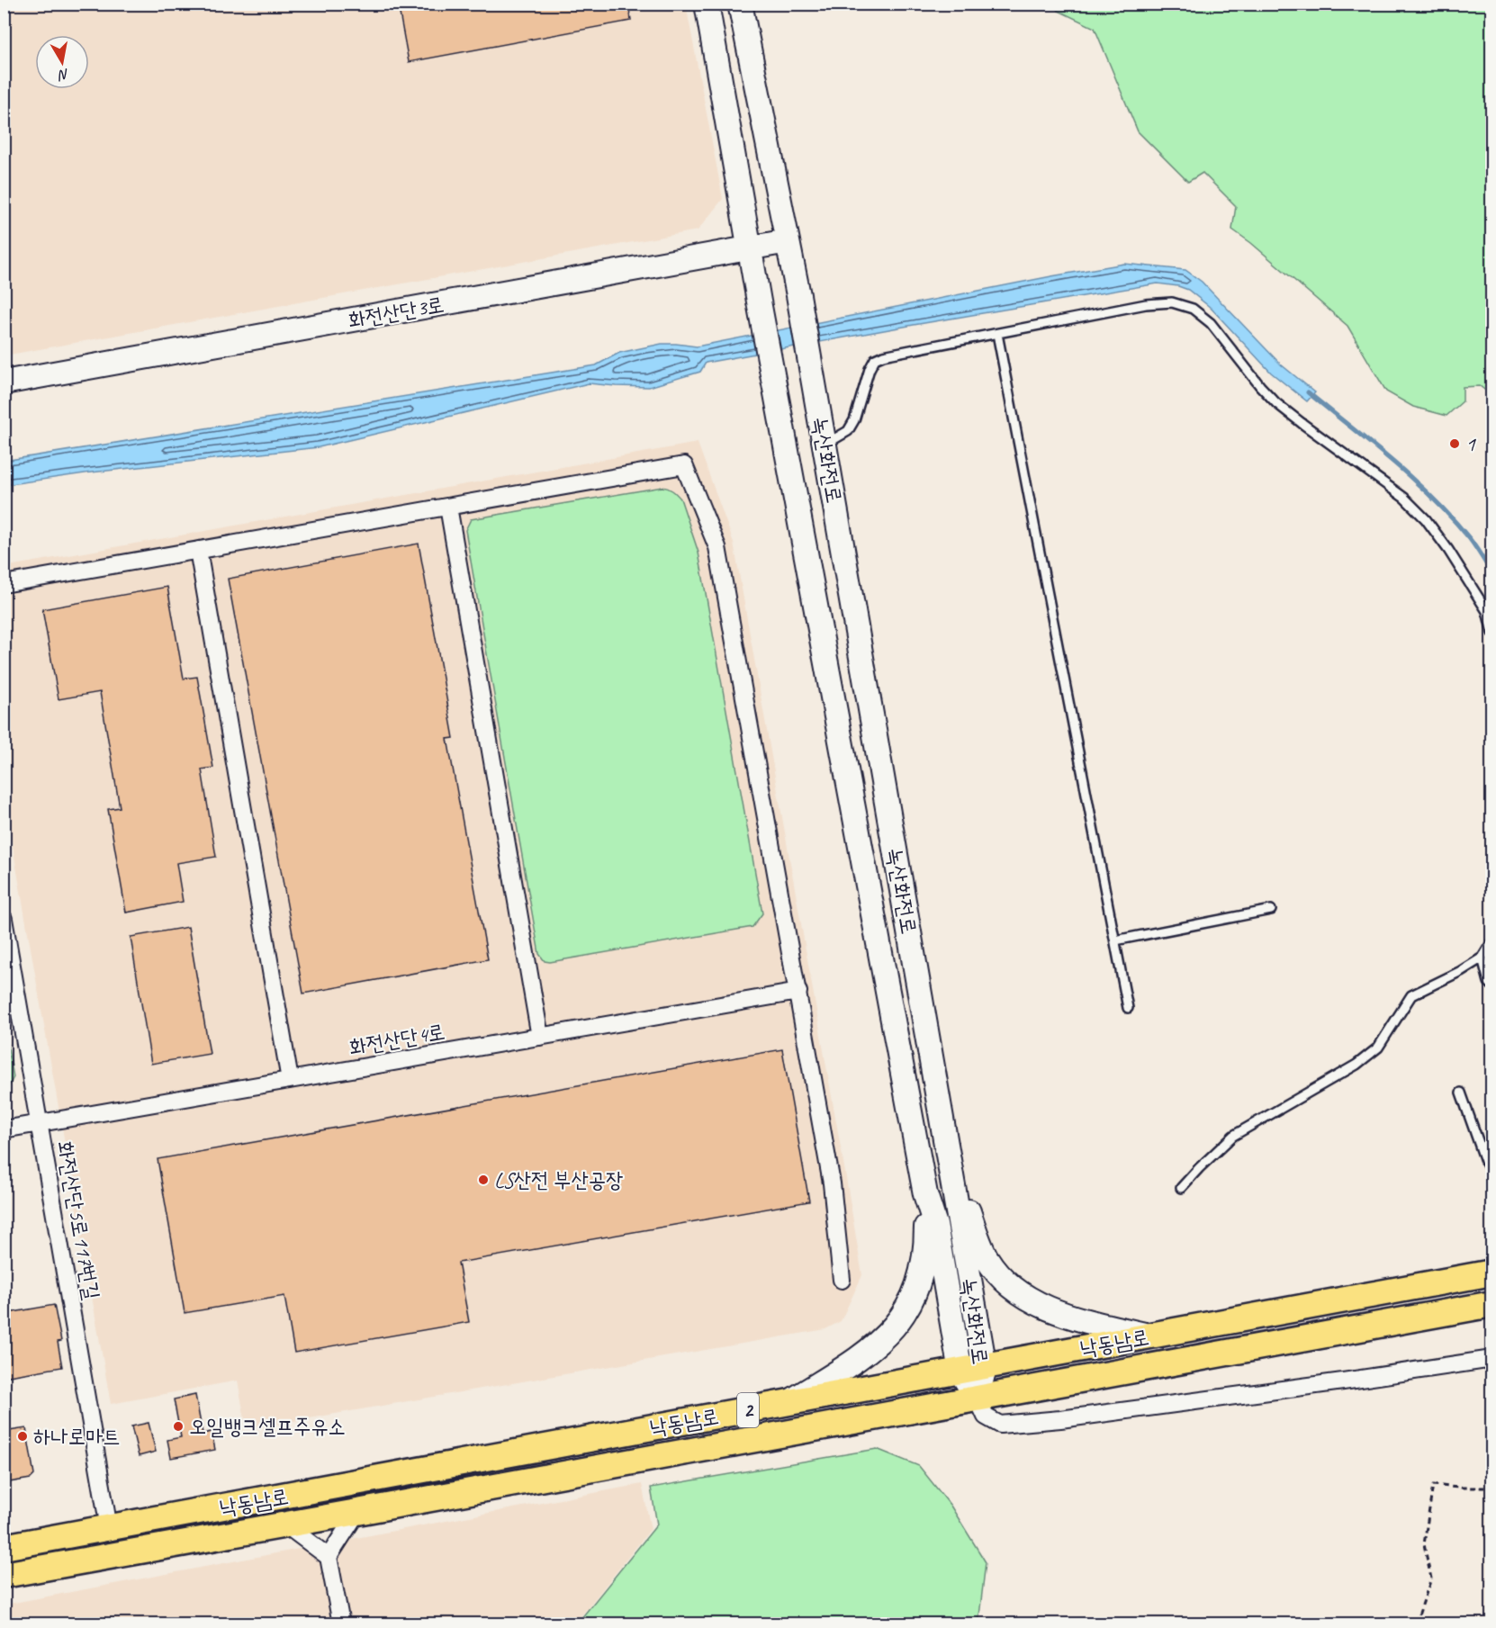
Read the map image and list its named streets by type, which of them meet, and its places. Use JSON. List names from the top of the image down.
{
  "streets": {
    "main road": [
      "화전산단3로",
      "녹산화전로",
      "낙동남로",
      "2"
    ],
    "street": ["화전산단4로", "화전산단5로117번길"]
  },
  "crossings": [
    ["화전산단3로", "녹산화전로"],
    ["녹산화전로", "낙동남로"],
    ["화전산단4로", "화전산단5로117번길"],
    ["화전산단5로117번길", "낙동남로"]
  ],
  "places": [
    "1",
    "LS산전 부산공장",
    "오일뱅크셀프주유소",
    "하나로마트"
  ],
  "north": "bottom"
}
